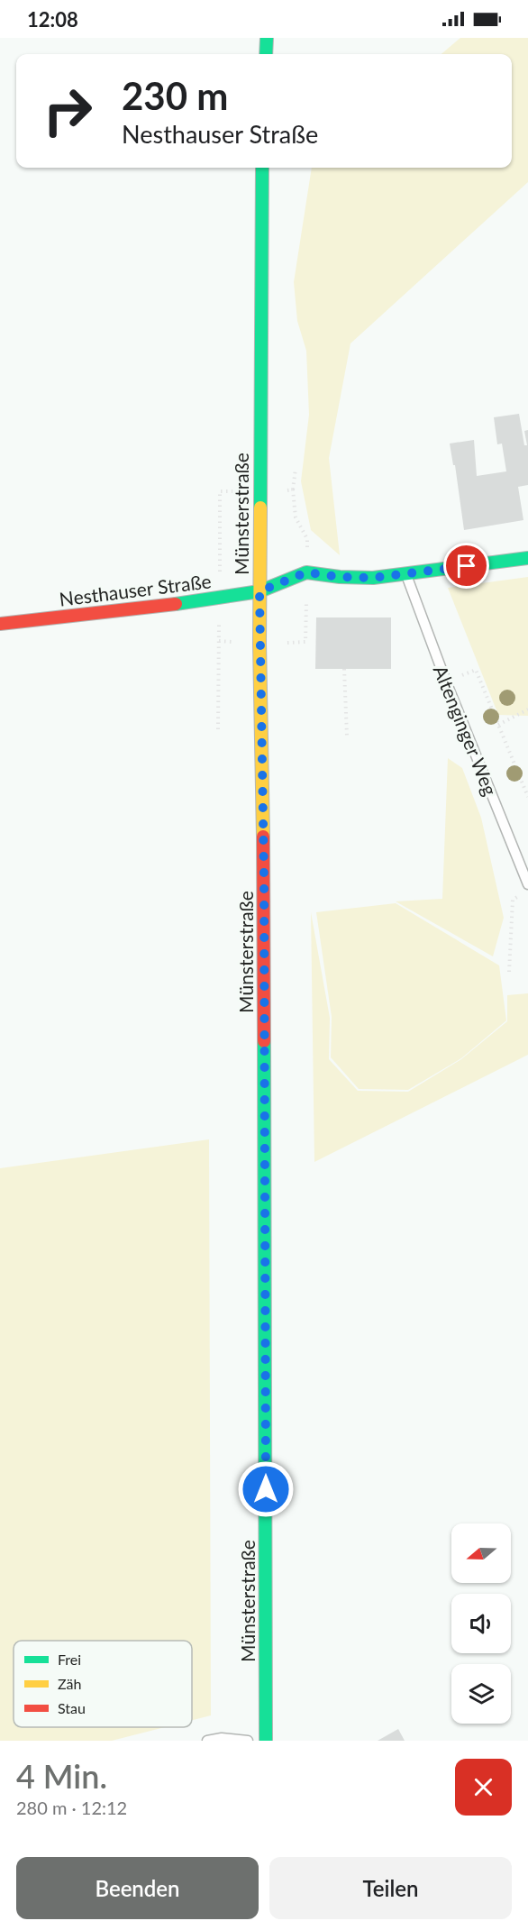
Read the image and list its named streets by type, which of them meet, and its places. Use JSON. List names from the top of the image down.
{
  "streets": {
    "main road": ["Münsterstraße", "Nesthauser Straße"],
    "lane": ["Altenginger Weg"]
  },
  "crossings": [
    ["Münsterstraße", "Nesthauser Straße"],
    ["Nesthauser Straße", "Altenginger Weg"]
  ],
  "legend": ["Frei", "Zäh", "Stau"],
  "north": "left",
  "page": {
    "status": "12:08",
    "turn": ["230 m", "Nesthauser Straße"],
    "heading": ["4 Min.", "280 m · 12:12"],
    "buttons": ["Beenden", "Teilen"]
  }
}
